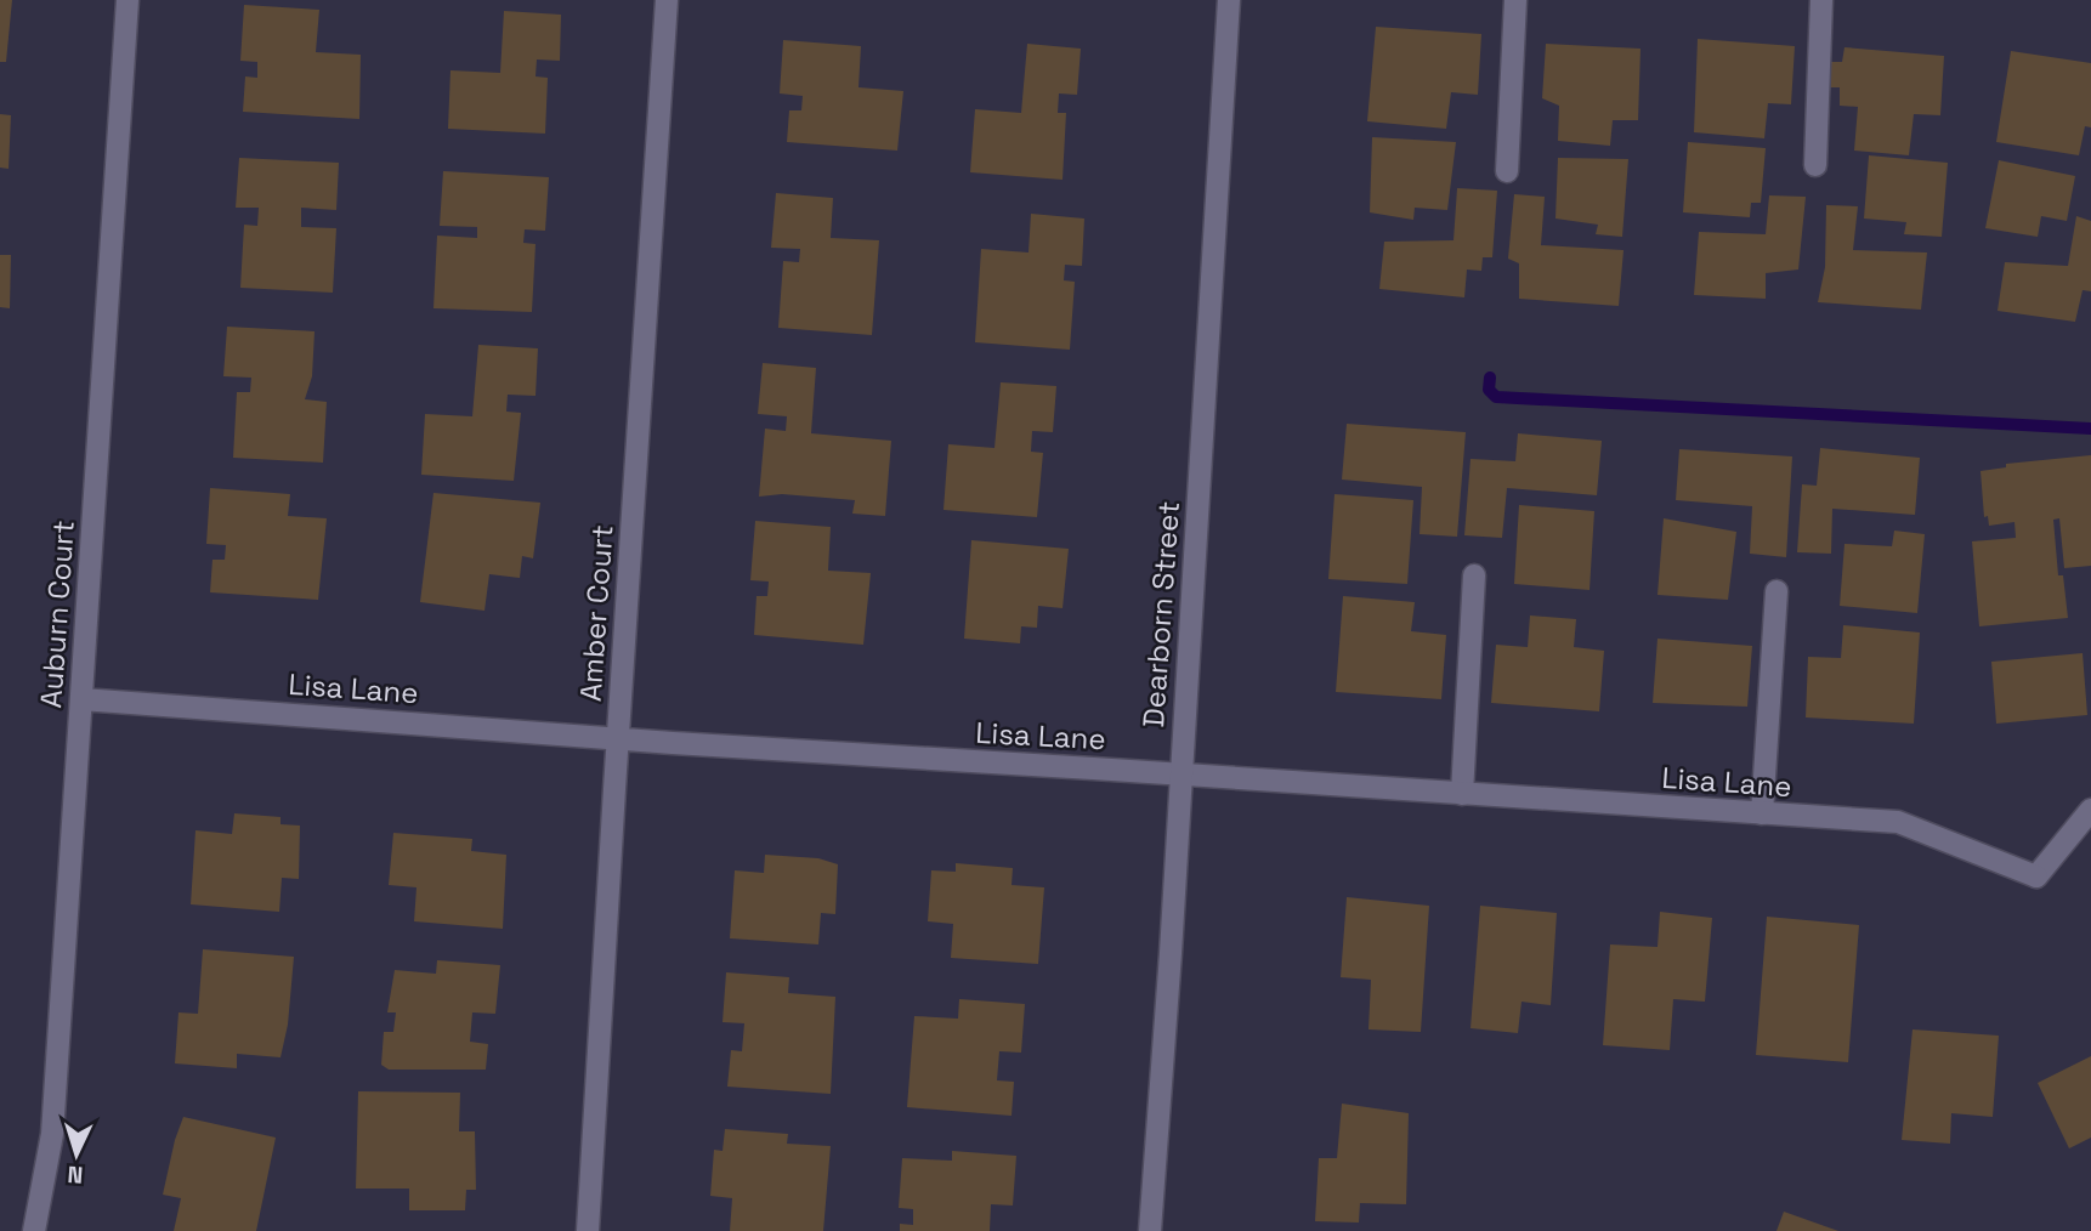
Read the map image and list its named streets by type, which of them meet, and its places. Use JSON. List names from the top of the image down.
{
  "streets": {
    "street": [
      "Amber Court",
      "Auburn Court",
      "Dearborn Street",
      "Lisa Lane"
    ]
  },
  "crossings": [
    ["Amber Court", "Lisa Lane"],
    ["Auburn Court", "Lisa Lane"],
    ["Dearborn Street", "Lisa Lane"]
  ],
  "north": "bottom"
}
